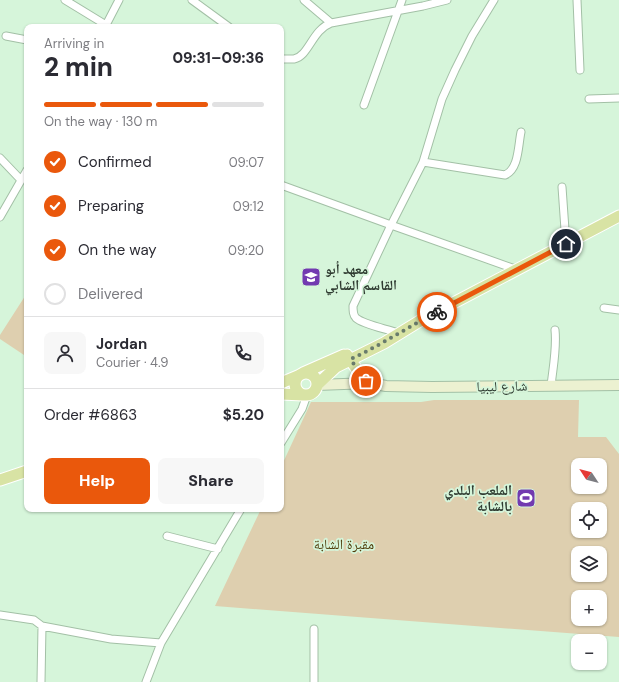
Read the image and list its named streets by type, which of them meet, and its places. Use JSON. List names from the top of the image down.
{
  "streets": {
    "main road": ["شارع ليبيا"]
  },
  "parks": ["مقبرة الشابة"],
  "places": {
    "school or university": ["معهد أبو القاسم الشابي"],
    "sports": ["الملعب البلدي بالشابة"]
  },
  "north": "top left",
  "page": {
    "heading": ["2 min", "Arriving in", "09:31–09:36"],
    "panel": [
      "Jordan",
      "Courier · 4.9",
      "Order #6863",
      "$5.20"
    ],
    "bar": "On the way · 130 m",
    "list": [
      ["Confirmed", "09:07"],
      ["Preparing", "09:12"],
      ["On the way", "09:20"],
      "Delivered"
    ],
    "buttons": ["Help", "Share"],
    "map_buttons": ["+", "−"]
  }
}
